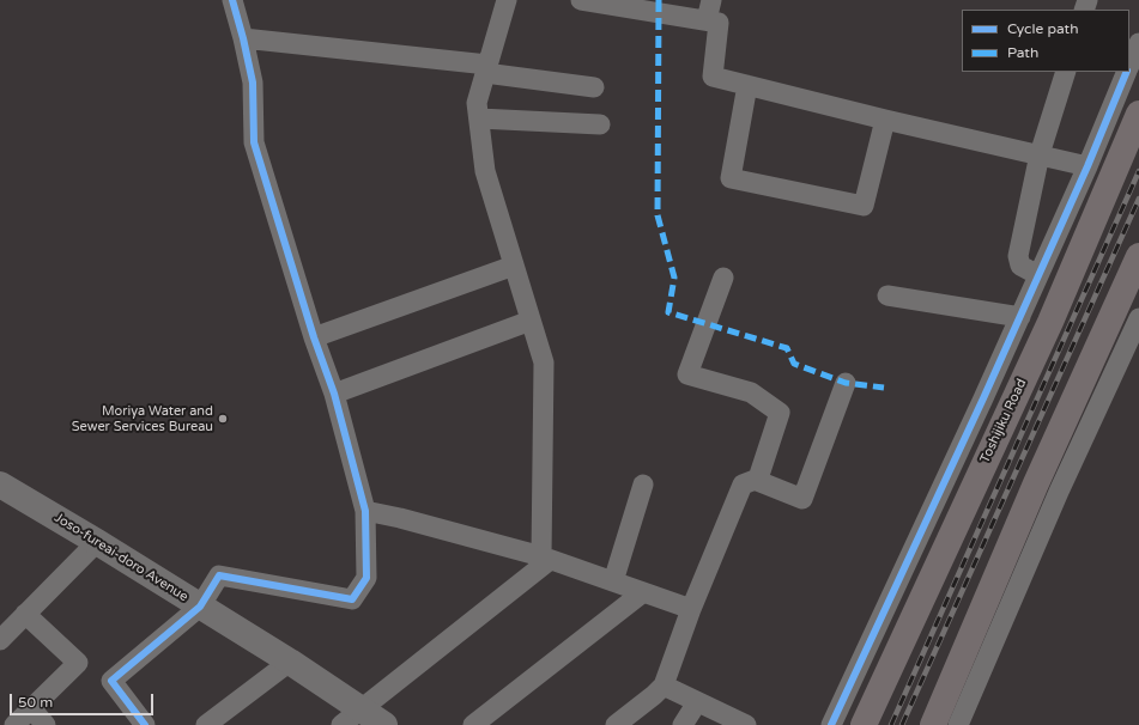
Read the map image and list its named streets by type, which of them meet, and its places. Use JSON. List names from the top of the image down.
{
  "streets": {
    "main road": ["Toshijiku Road"],
    "street": ["Joso-fureai-doro Avenue"]
  },
  "places": ["Moriya Water and Sewer Services Bureau"],
  "legend": ["Cycle path", "Path"],
  "scale_bar": "50 m"
}
